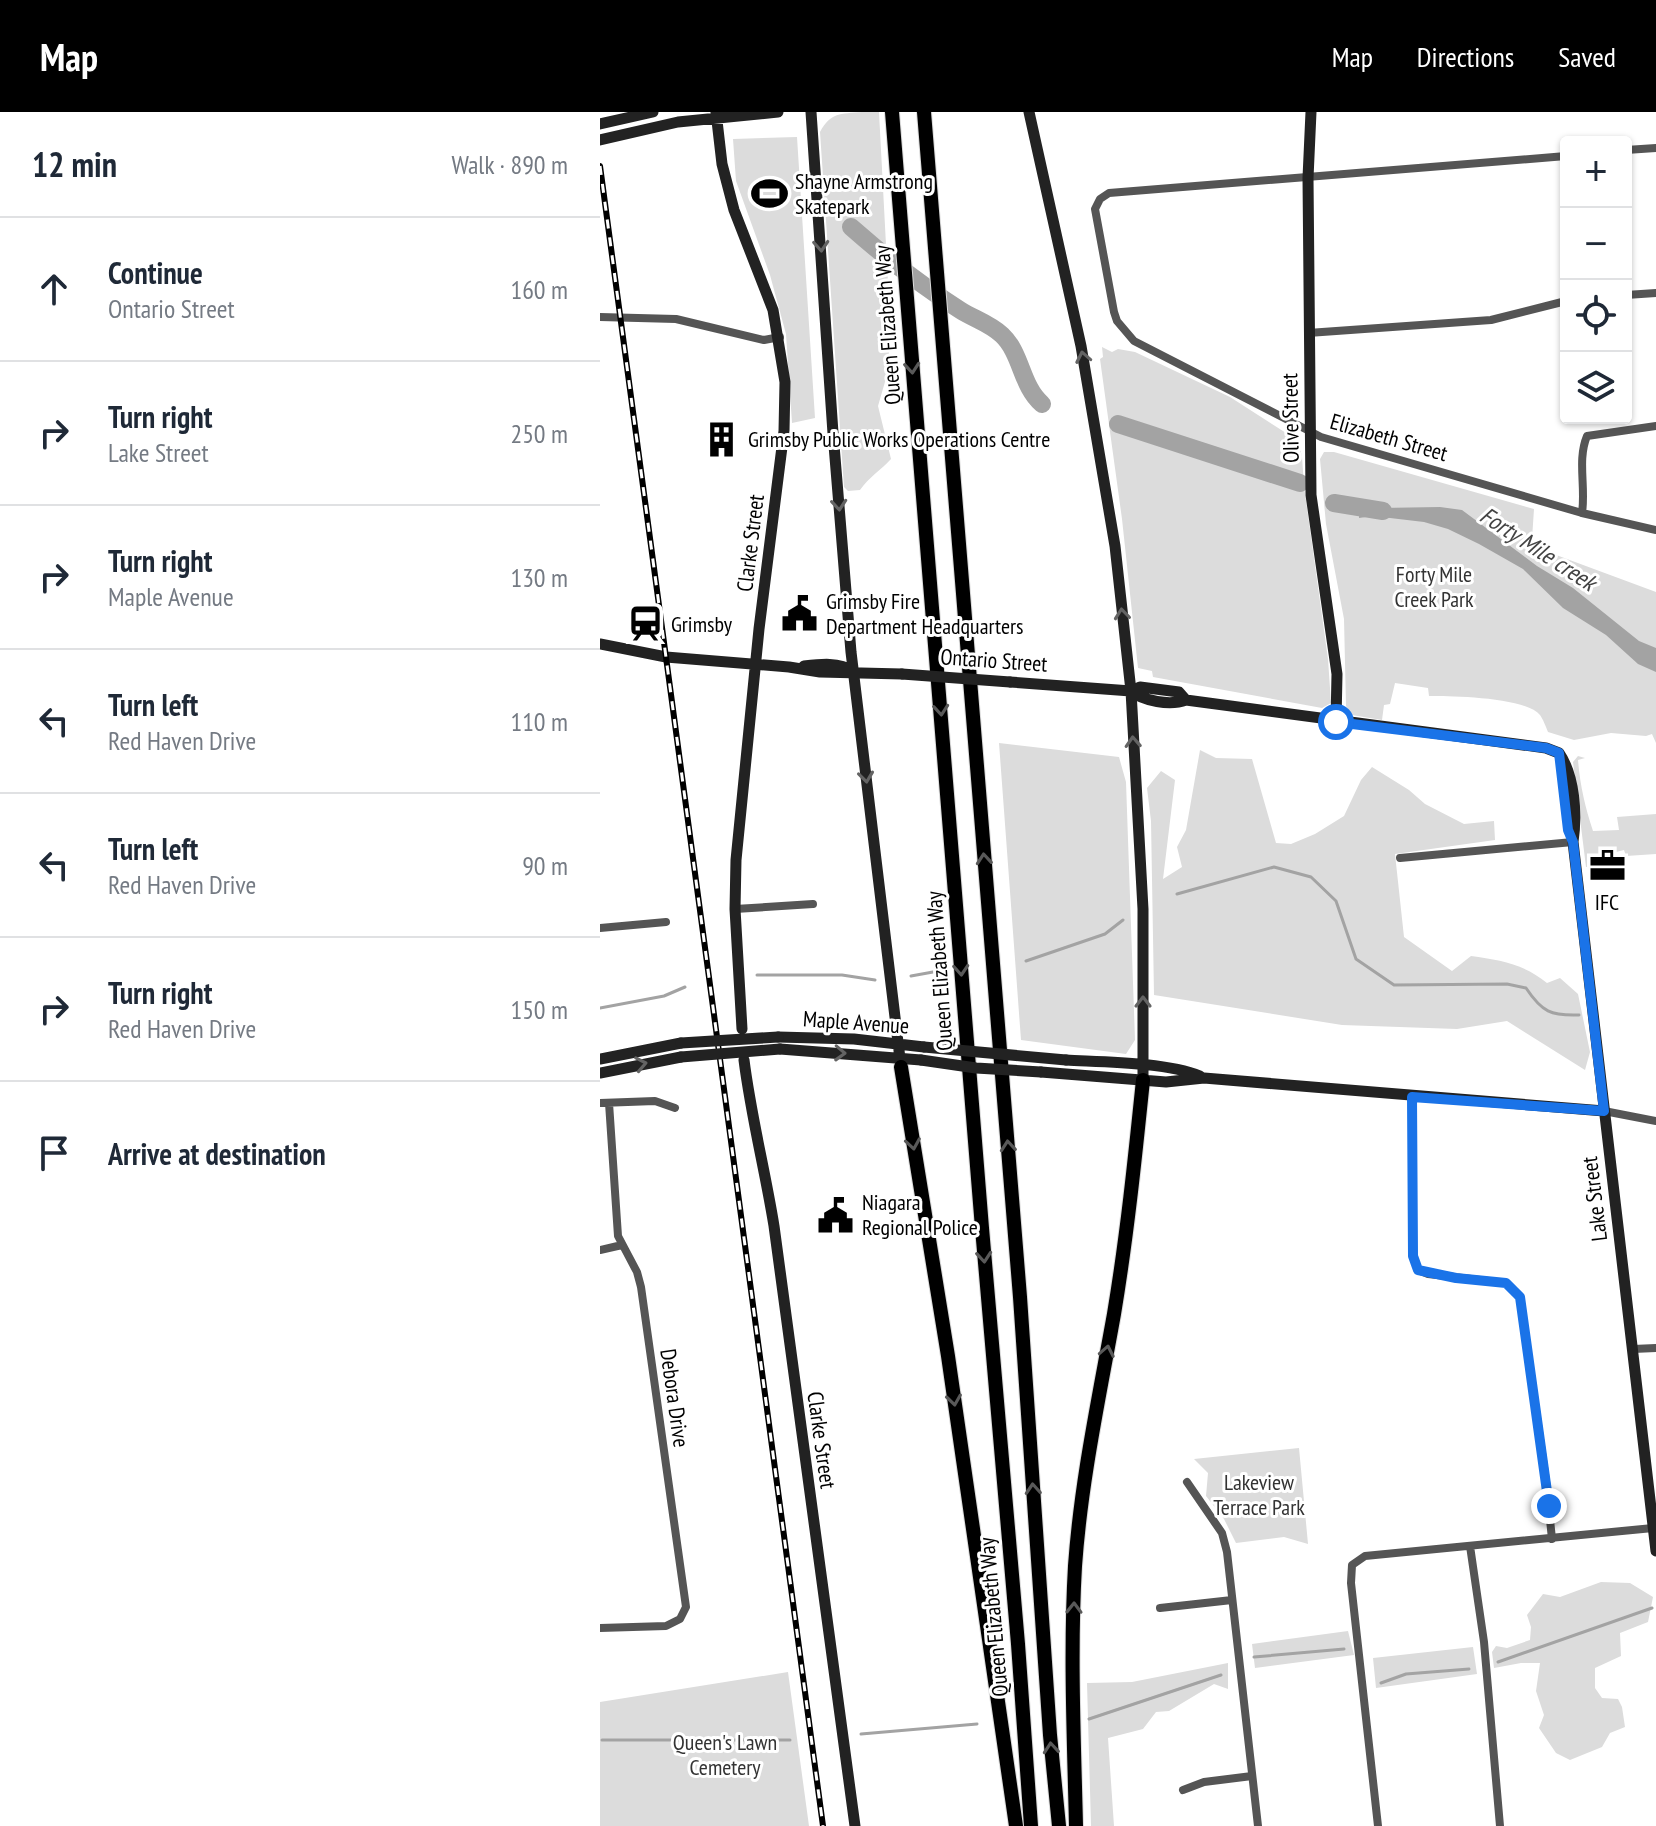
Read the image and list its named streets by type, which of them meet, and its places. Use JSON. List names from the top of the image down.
{
  "streets": {
    "highway": ["Queen Elizabeth Way"],
    "street": [
      "Olive Street",
      "Elizabeth Street",
      "Clarke Street",
      "Ontario Street",
      "Maple Avenue",
      "Lake Street",
      "Debora Drive"
    ]
  },
  "crossings": [
    ["Olive Street", "Elizabeth Street"],
    ["Olive Street", "Ontario Street"],
    ["Clarke Street", "Ontario Street"],
    ["Ontario Street", "Lake Street"],
    ["Maple Avenue", "Lake Street"]
  ],
  "water": ["Forty Mile creek"],
  "parks": ["Forty Mile Creek Park", "Lakeview Terrace Park", "Queen's Lawn Cemetery"],
  "places": {
    "sports": ["Shayne Armstrong Skatepark"],
    "building": ["Grimsby Public Works Operations Centre"],
    "public building": ["Grimsby Fire Department Headquarters", "Niagara Regional Police"],
    "station": ["Grimsby"],
    "office": ["IFC"]
  },
  "page": {
    "header": "Map",
    "nav": ["Map", "Directions", "Saved"],
    "heading": ["12 min", "Walk · 890 m"],
    "map_buttons": ["+", "−"],
    "list": [
      ["Continue", "Ontario Street", "160 m"],
      ["Turn right", "Lake Street", "250 m"],
      ["Turn right", "Maple Avenue", "130 m"],
      ["Turn left", "Red Haven Drive", "110 m"],
      ["Turn left", "Red Haven Drive", "90 m"],
      ["Turn right", "Red Haven Drive", "150 m"],
      "Arrive at destination"
    ]
  }
}
